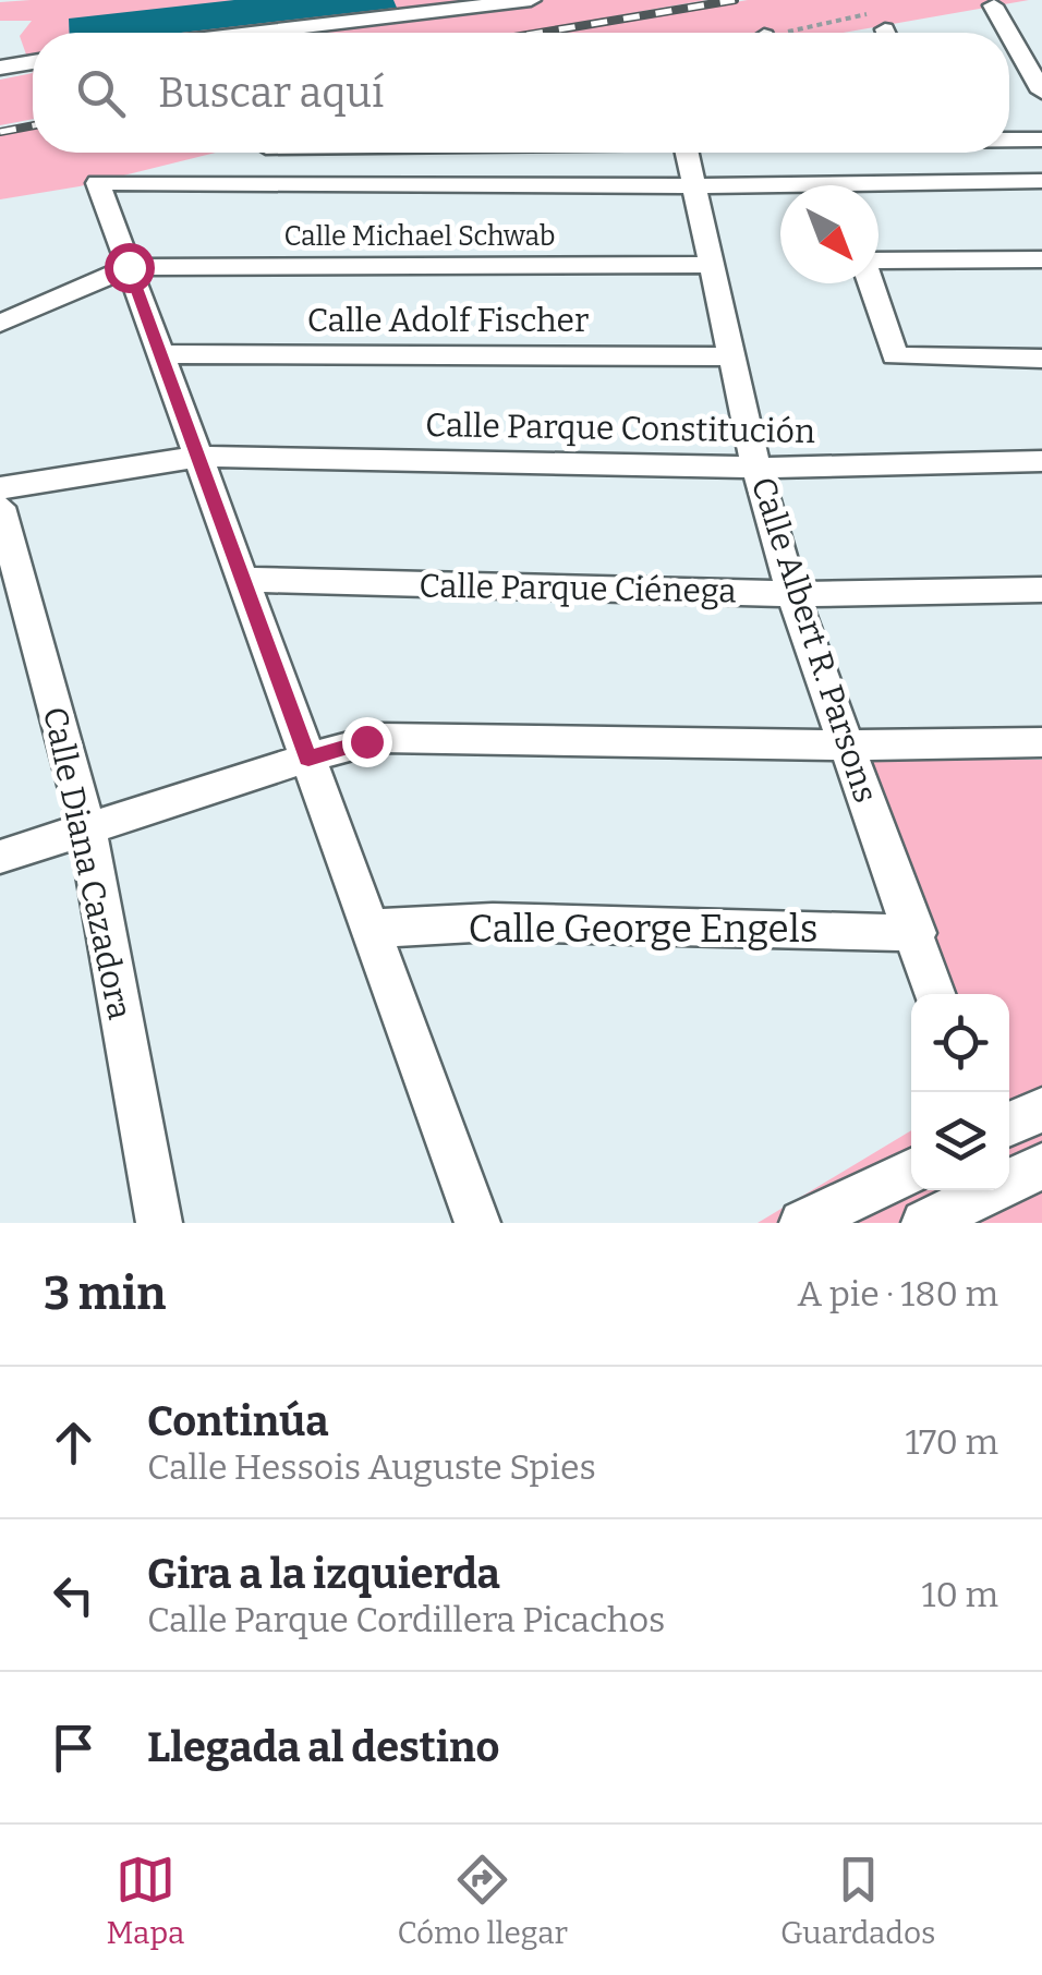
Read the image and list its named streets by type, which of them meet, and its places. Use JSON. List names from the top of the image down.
{
  "streets": {
    "street": [
      "Calle Michael Schwab",
      "Calle Adolf Fischer",
      "Calle Parque Constitución",
      "Calle Parque Ciénega",
      "Calle Albert R. Parsons",
      "Calle Diana Cazadora",
      "Calle George Engels"
    ]
  },
  "crossings": [
    ["Calle Michael Schwab", "Calle Albert R. Parsons"],
    ["Calle Adolf Fischer", "Calle Albert R. Parsons"],
    ["Calle Parque Constitución", "Calle Albert R. Parsons"],
    ["Calle Parque Ciénega", "Calle Albert R. Parsons"],
    ["Calle Albert R. Parsons", "Calle George Engels"]
  ],
  "north": "bottom right",
  "page": {
    "search": "Buscar aquí",
    "heading": ["3 min", "A pie · 180 m"],
    "list": [
      ["Continúa", "Calle Hessois Auguste Spies", "170 m"],
      ["Gira a la izquierda", "Calle Parque Cordillera Picachos", "10 m"],
      "Llegada al destino"
    ],
    "nav": ["Mapa", "Cómo llegar", "Guardados"]
  }
}
